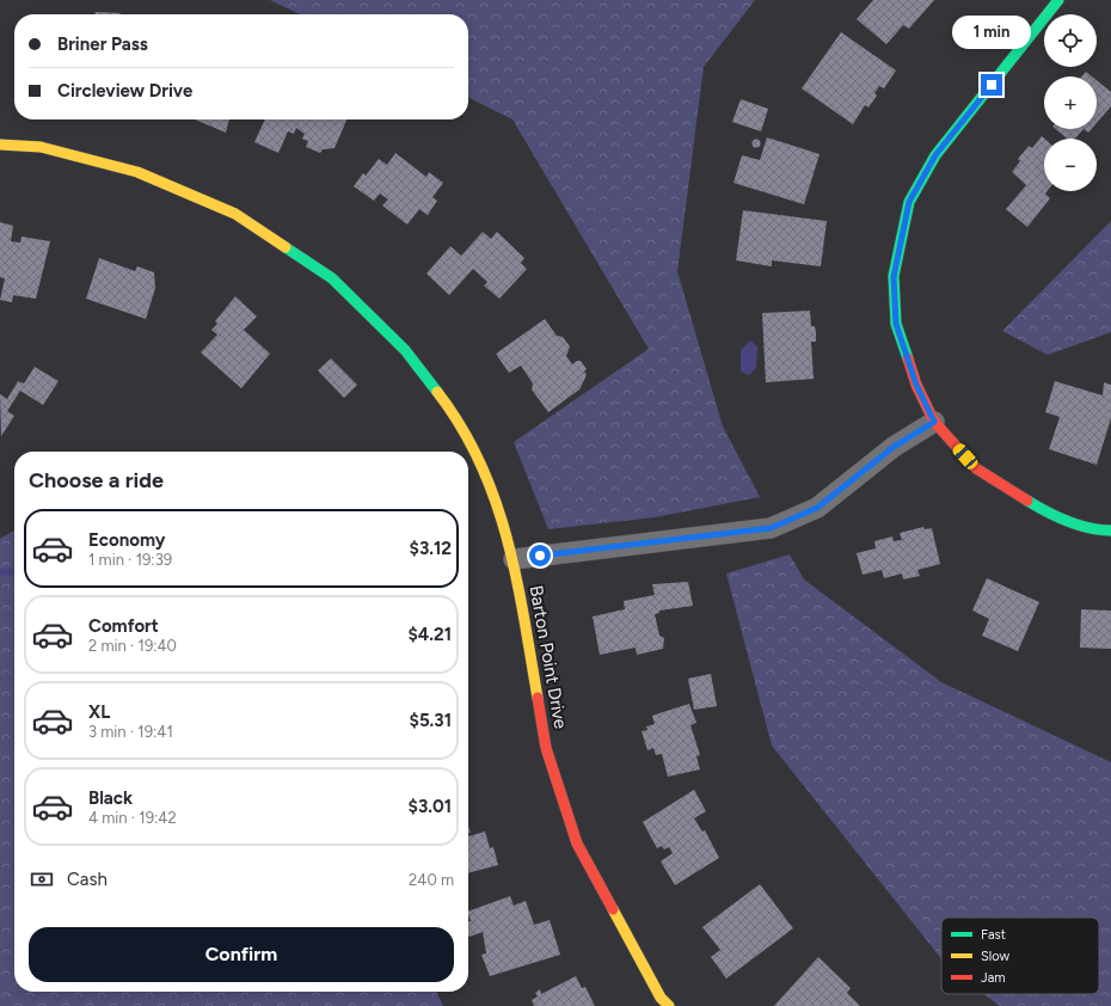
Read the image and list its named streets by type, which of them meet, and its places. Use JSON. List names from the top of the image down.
{
  "streets": {
    "street": ["Barton Point Drive"]
  },
  "legend": ["Fast", "Slow", "Jam"],
  "page": {
    "map_buttons": ["+", "−"],
    "banner": ["Briner Pass", "Circleview Drive"],
    "bubble": "1 min",
    "heading": "Choose a ride",
    "list": [
      {
        "name": "Economy",
        "note": "1 min · 19:39",
        "value": "$3.12"
      },
      {
        "name": "Comfort",
        "note": "2 min · 19:40",
        "value": "$4.21"
      },
      {
        "name": "XL",
        "note": "3 min · 19:41",
        "value": "$5.31"
      },
      {
        "name": "Black",
        "note": "4 min · 19:42",
        "value": "$3.01"
      }
    ],
    "pay": ["Cash", "240 m"],
    "buttons": "Confirm"
  }
}
